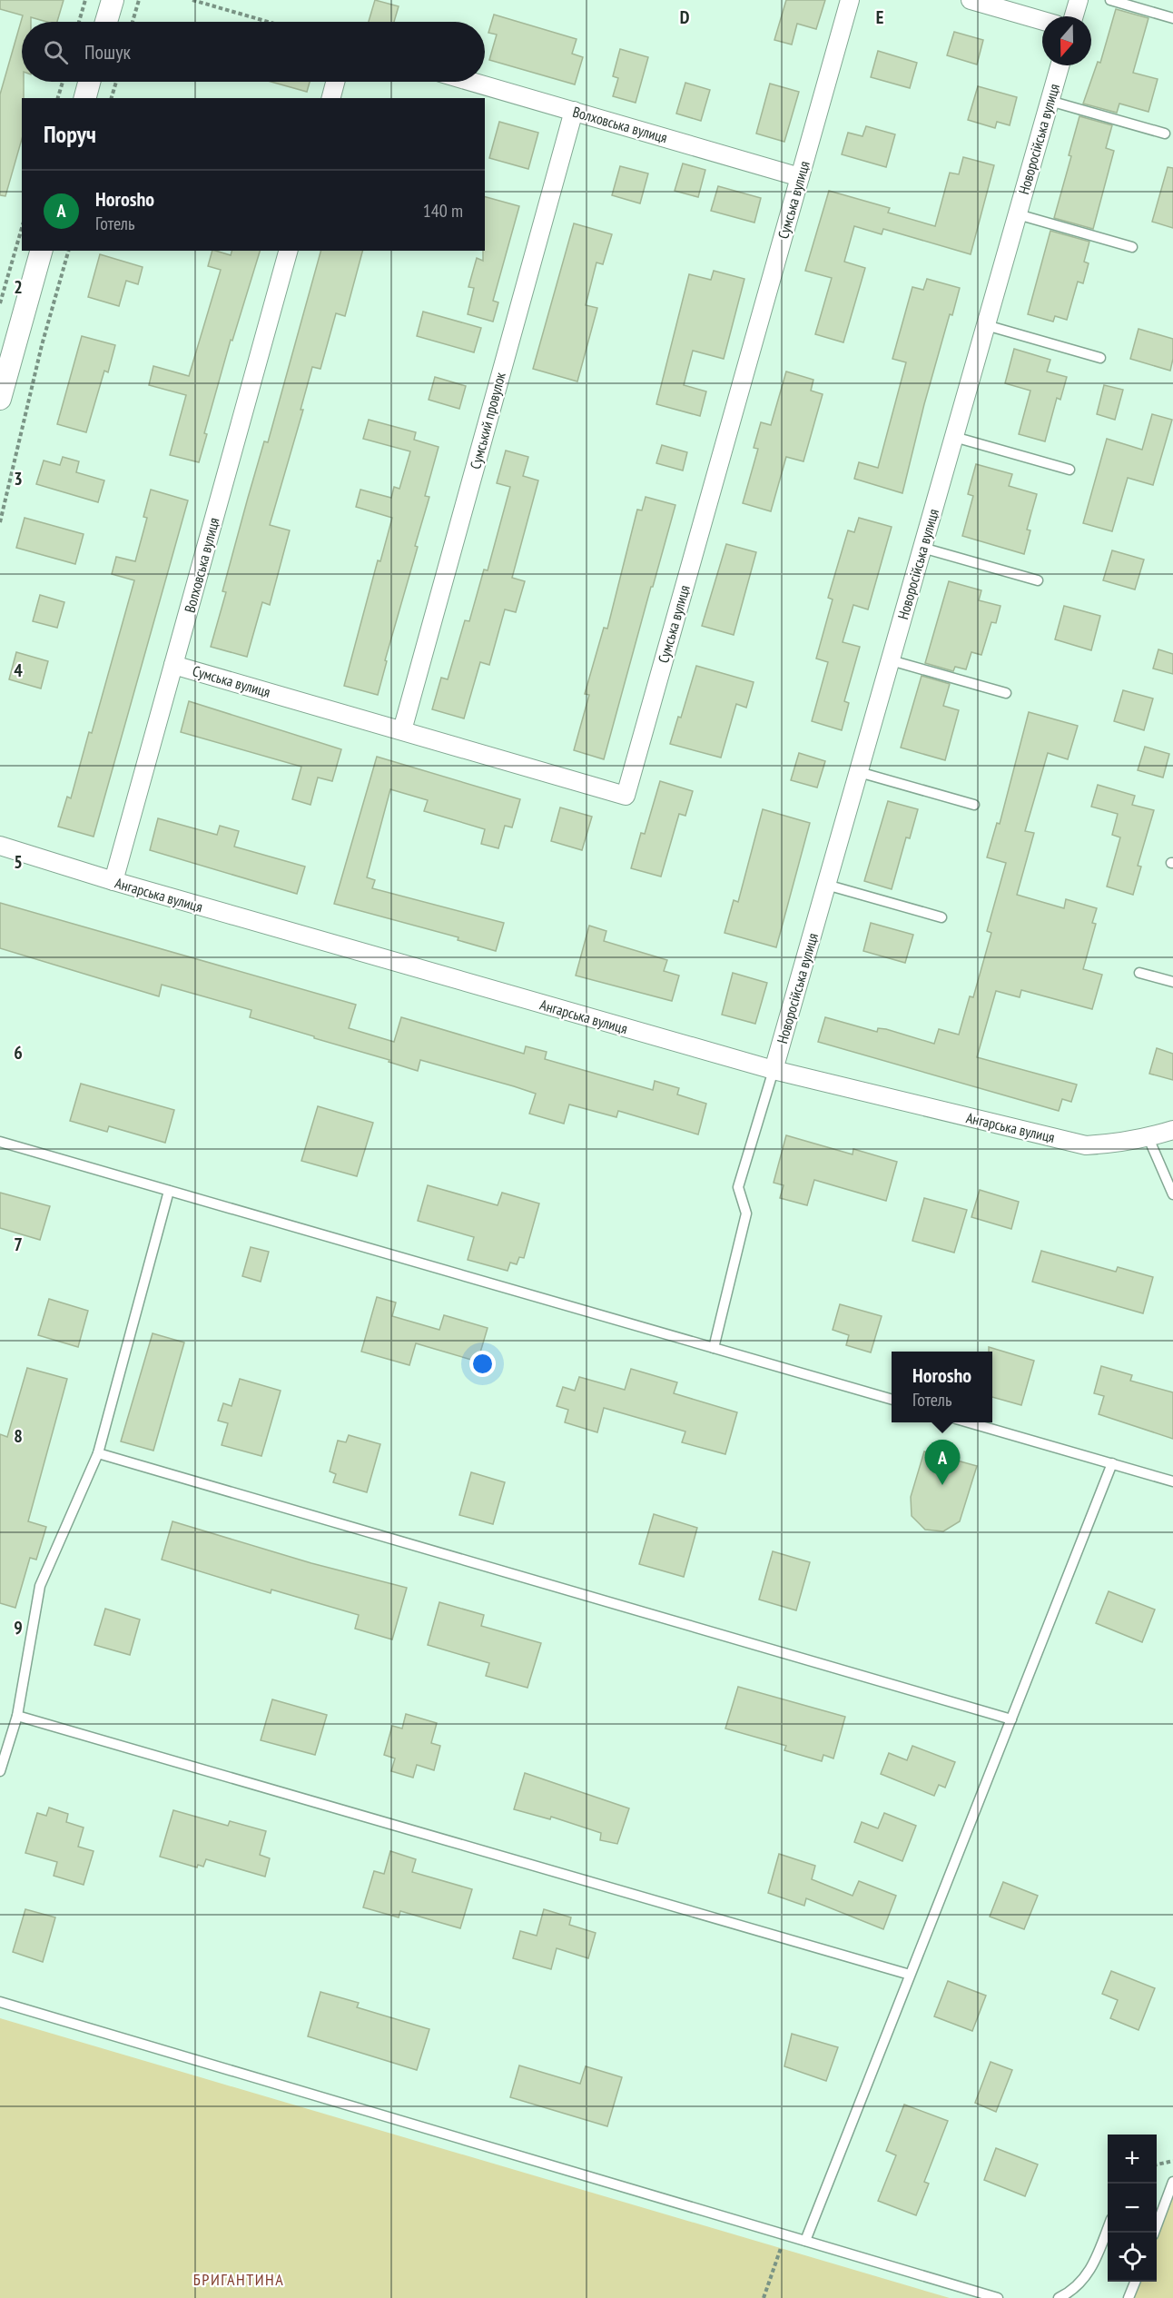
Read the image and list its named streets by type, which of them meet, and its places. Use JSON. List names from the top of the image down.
{
  "streets": {
    "street": [
      "Волховська вулиця",
      "Новоросійська вулиця",
      "Сумська вулиця",
      "Сумський провулок",
      "Ангарська вулиця"
    ]
  },
  "crossings": [
    ["Волховська вулиця", "Сумська вулиця"],
    ["Волховська вулиця", "Сумський провулок"],
    ["Волховська вулиця", "Ангарська вулиця"],
    ["Новоросійська вулиця", "Ангарська вулиця"],
    ["Сумська вулиця", "Сумський провулок"]
  ],
  "districts": ["БРИГАНТИНА"],
  "north": "bottom",
  "page": {
    "search": "Пошук",
    "heading": "Поруч",
    "list": [
      {
        "mark": "A",
        "name": "Horosho",
        "note": "Готель",
        "value": "140 m"
      }
    ],
    "popup": ["Horosho", "Готель"],
    "pins": "A",
    "map_buttons": ["+", "−"]
  },
  "grid": {
    "columns": ["D", "E"],
    "rows": [
      "2",
      "3",
      "4",
      "5",
      "6",
      "7",
      "8",
      "9"
    ]
  }
}
